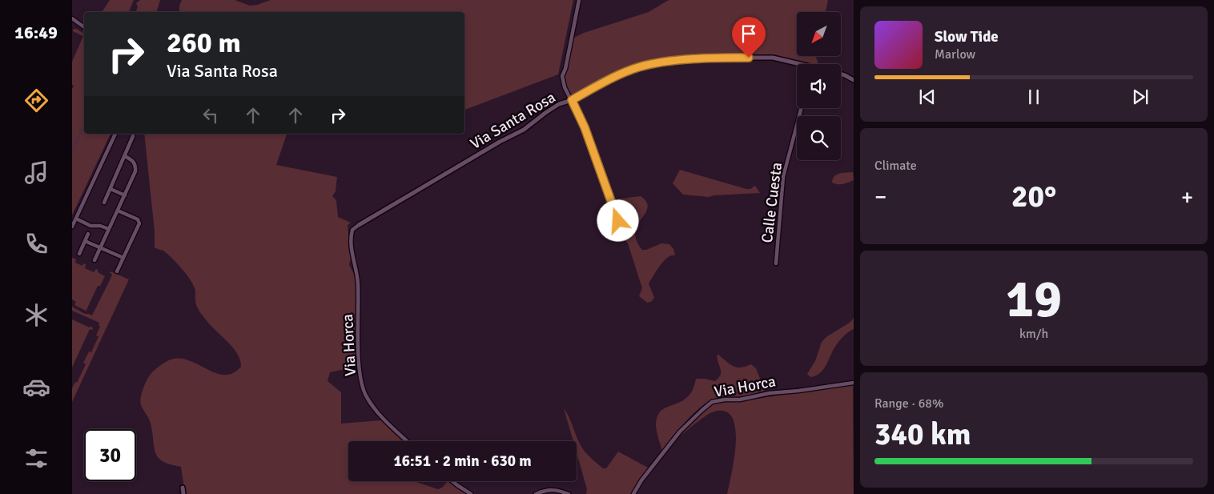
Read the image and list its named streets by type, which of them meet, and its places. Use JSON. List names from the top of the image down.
{
  "streets": {
    "street": ["Via Santa Rosa", "Calle Cuesta", "Via Horca"]
  },
  "crossings": [
    ["Via Santa Rosa", "Via Horca"]
  ],
  "north": "bottom left",
  "page": {
    "tabs": "16:49",
    "turn": ["260 m", "Via Santa Rosa"],
    "song": ["Slow Tide", "Marlow"],
    "tile": [
      "Climate",
      ["19", "km/h"],
      ["Range · 68%", "340 km"]
    ],
    "heat": ["−", "20°", "+"],
    "limit": "30",
    "trip": "16:51 · 2 min · 630 m"
  }
}
